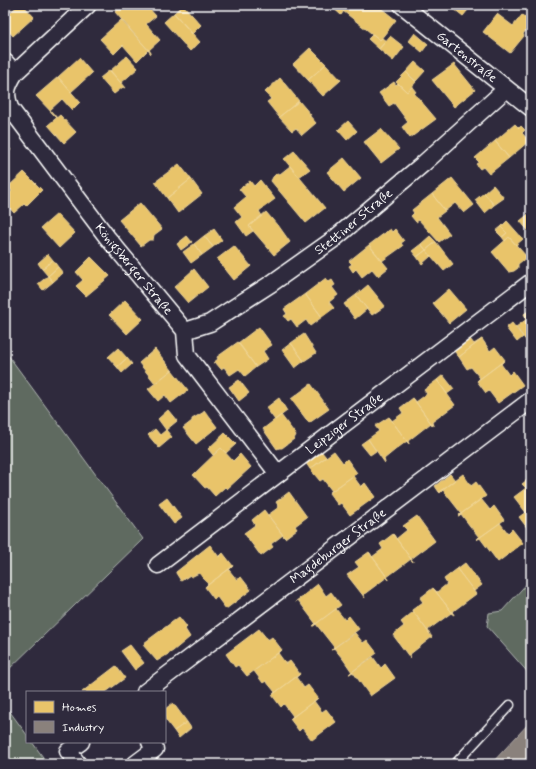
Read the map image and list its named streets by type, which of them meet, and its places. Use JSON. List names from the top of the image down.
{
  "streets": {
    "street": [
      "Gartenstraße",
      "Stettiner Straße",
      "Königsberger Straße",
      "Leipziger Straße",
      "Magdeburger Straße"
    ]
  },
  "crossings": [
    ["Gartenstraße", "Stettiner Straße"],
    ["Stettiner Straße", "Königsberger Straße"]
  ],
  "legend": ["Homes", "Industry"]
}
